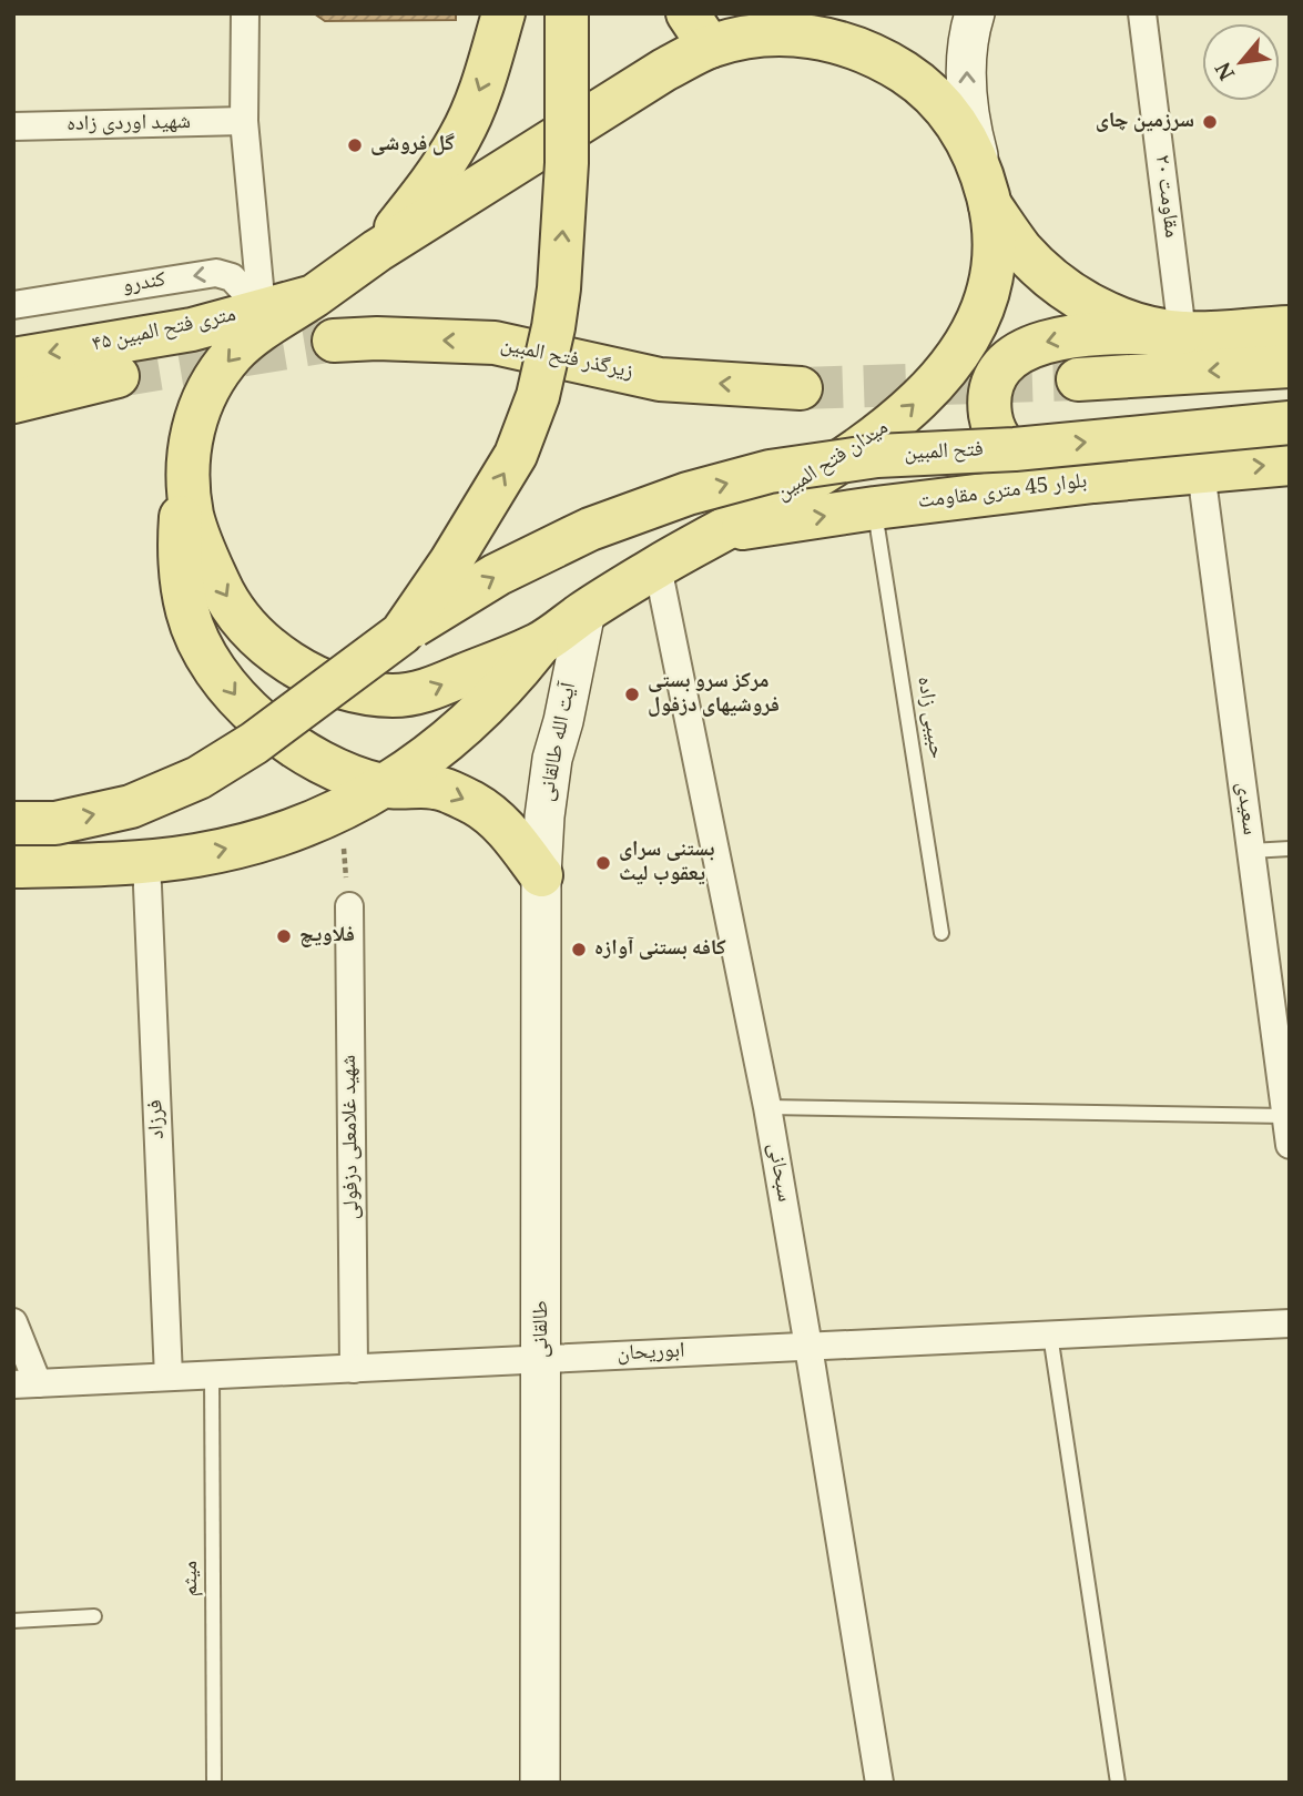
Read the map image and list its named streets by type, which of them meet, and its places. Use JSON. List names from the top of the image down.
{
  "streets": {
    "main road": [
      "۴۵ متری فتح المبین",
      "زیرگذر فتح المبین",
      "فتح المبین",
      "میدان فتح المبین",
      "بلوار 45 متری مقاومت",
      "آیت الله طالقانی",
      "طالقانی"
    ],
    "street": [
      "شهید اوردی زاده",
      "مقاومت ۲۰",
      "کندرو",
      "سعیدی",
      "فرزاد",
      "شهید غلامعلی دزفولی",
      "سبحانی",
      "ابوریحان"
    ],
    "lane": ["حبیبی زاده", "میثم"]
  },
  "crossings": [
    ["کندرو", "۴۵ متری فتح المبین"],
    ["۴۵ متری فتح المبین", "میدان فتح المبین"],
    ["میدان فتح المبین", "بلوار 45 متری مقاومت"],
    ["میدان فتح المبین", "آیت الله طالقانی"],
    ["میدان فتح المبین", "سبحانی"],
    ["بلوار 45 متری مقاومت", "حبیبی زاده"],
    ["بلوار 45 متری مقاومت", "سعیدی"],
    ["آیت الله طالقانی", "طالقانی"],
    ["فرزاد", "ابوریحان"],
    ["شهید غلامعلی دزفولی", "ابوریحان"],
    ["سبحانی", "ابوریحان"],
    ["طالقانی", "ابوریحان"],
    ["ابوریحان", "میثم"]
  ],
  "one_way": ["کندرو", "زیرگذر فتح المبین"],
  "places": [
    "سرزمین چای",
    "گل فروشی",
    "مرکز سرو بستی فروشیهای دزفول",
    "بستنی سرای یعقوب لیث",
    "فلاویچ",
    "کافه بستنی آوازه"
  ],
  "north": "bottom left"
}
